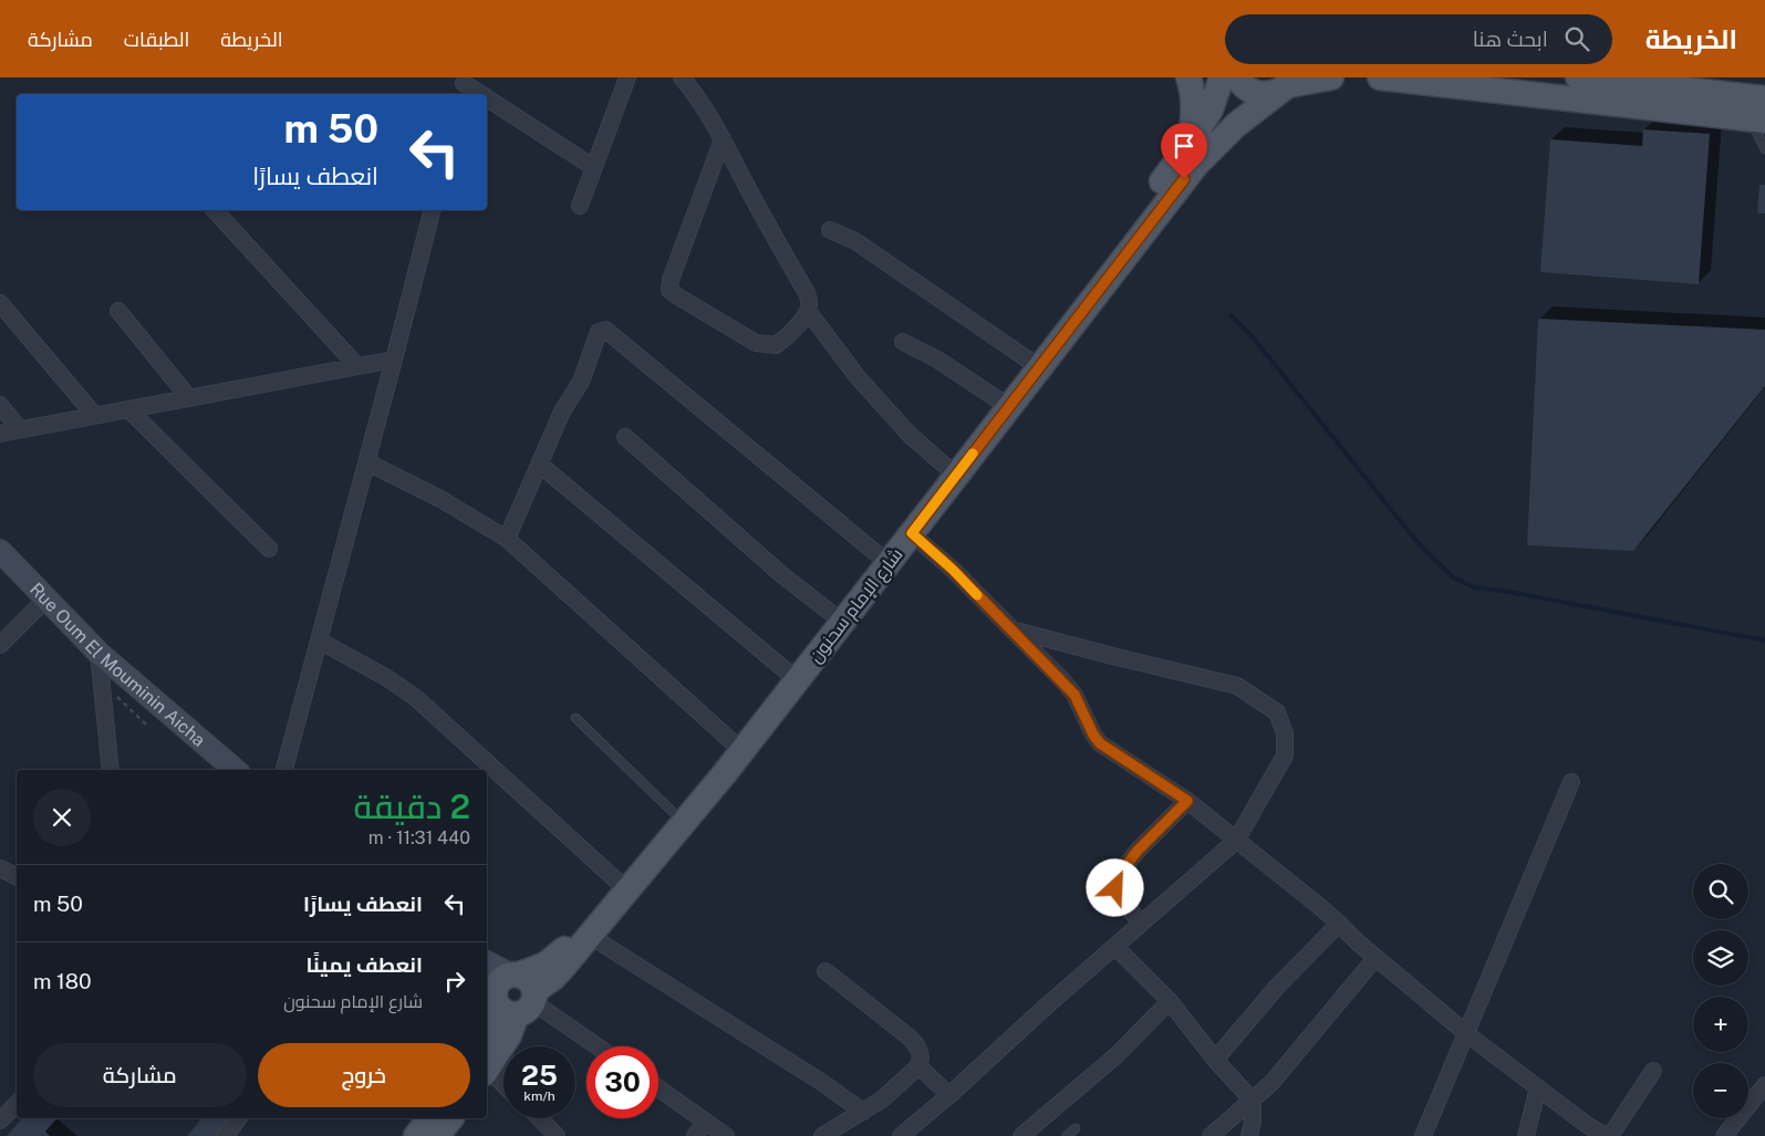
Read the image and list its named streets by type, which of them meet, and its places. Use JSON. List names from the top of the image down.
{
  "streets": {
    "main road": ["شارع الإمام سحنون"],
    "street": ["Rue Oum El Mouminin Aicha"]
  },
  "page": {
    "header": "الخريطة",
    "search": "ابحث هنا",
    "nav": ["الخريطة", "الطبقات", "مشاركة"],
    "turn": ["50 m", "انعطف يسارًا"],
    "heading": ["2 دقيقة", "440 m · 11:31"],
    "map_buttons": ["+", "−"],
    "list": [
      {
        "name": "انعطف يسارًا",
        "value": "50 m"
      },
      {
        "name": "انعطف يمينًا",
        "note": "شارع الإمام سحنون",
        "value": "180 m"
      }
    ],
    "buttons": ["خروج", "مشاركة"],
    "speed": "25 km/h",
    "limit": "30"
  }
}
